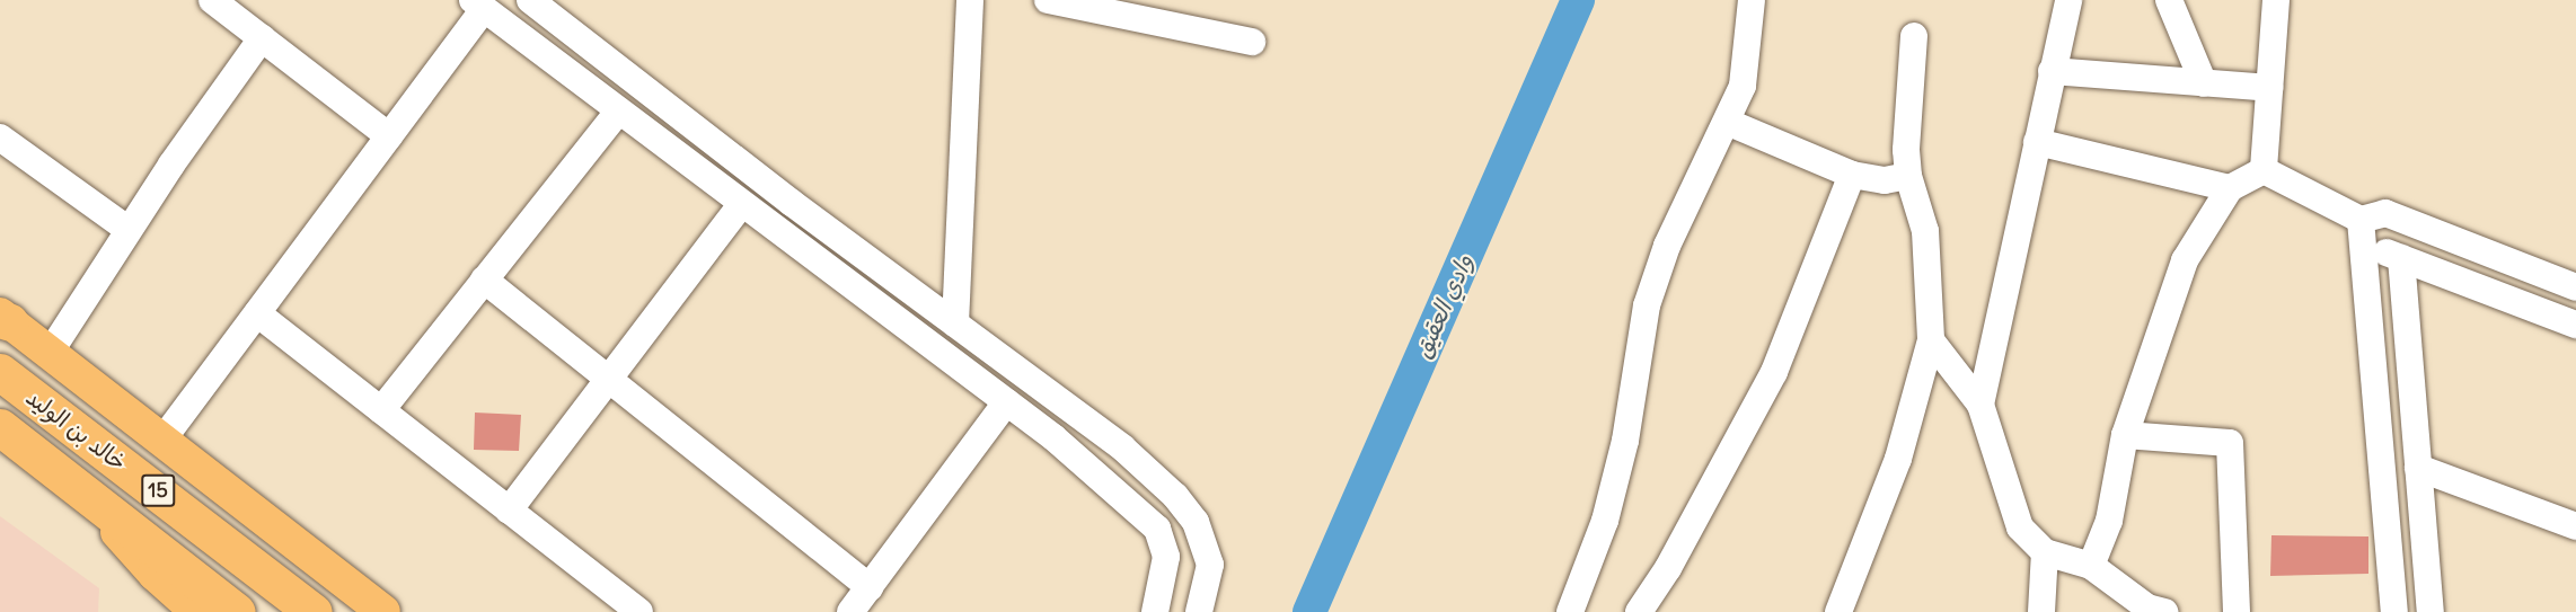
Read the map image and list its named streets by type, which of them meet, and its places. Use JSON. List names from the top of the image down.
{
  "streets": {
    "highway": ["خالد بن الوليد", "15"]
  },
  "water": ["وادي العقيق"]
}
